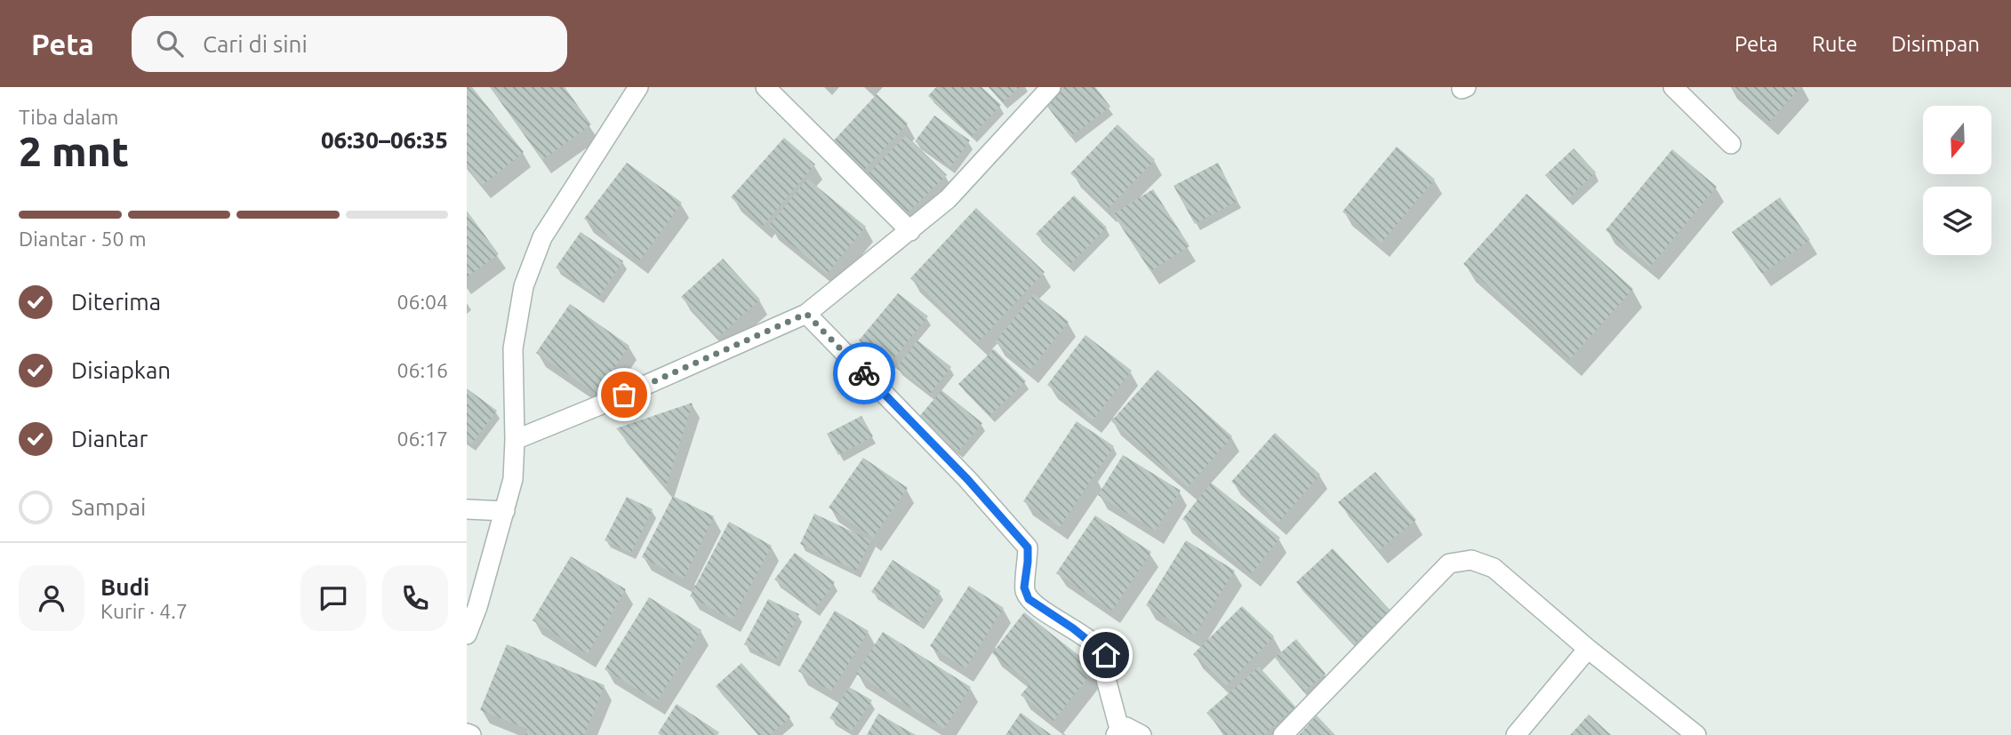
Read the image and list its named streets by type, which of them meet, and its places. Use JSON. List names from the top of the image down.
{
  "north": "bottom",
  "page": {
    "header": "Peta",
    "search": "Cari di sini",
    "nav": ["Peta", "Rute", "Disimpan"],
    "heading": ["2 mnt", "Tiba dalam", "06:30–06:35"],
    "panel": ["Budi", "Kurir · 4.7"],
    "bar": "Diantar · 50 m",
    "list": [
      ["Diterima", "06:04"],
      ["Disiapkan", "06:16"],
      ["Diantar", "06:17"],
      "Sampai"
    ]
  }
}
